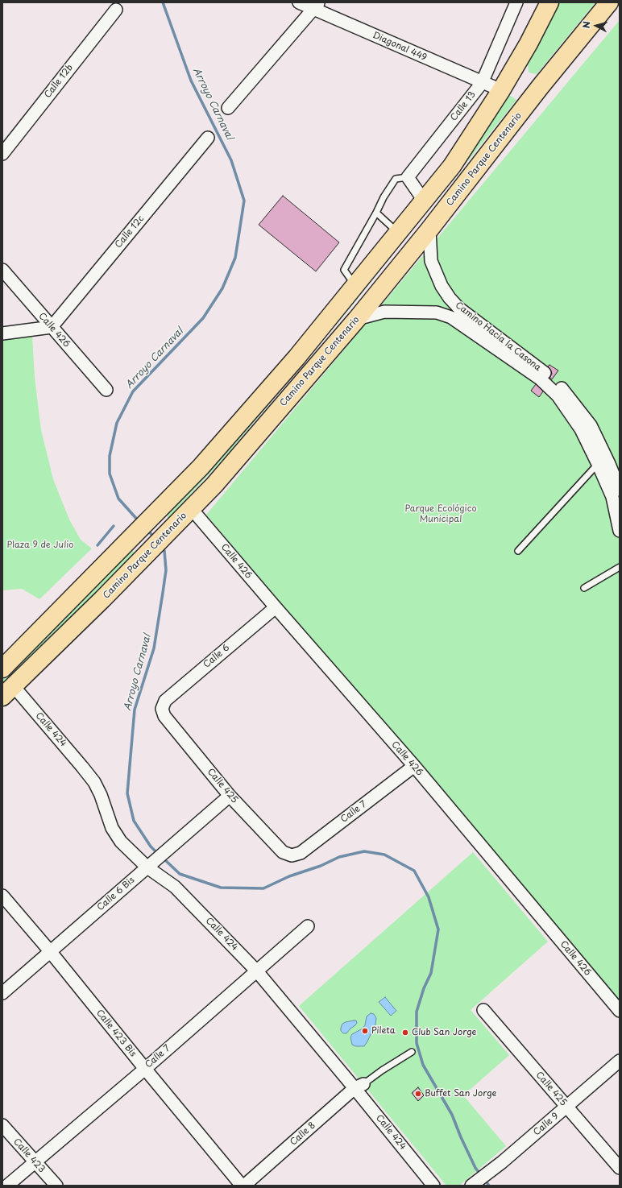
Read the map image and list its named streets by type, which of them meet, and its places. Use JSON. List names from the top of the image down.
{
  "streets": {
    "main road": ["Camino Parque Centenario"],
    "street": [
      "Diagonal 449",
      "Calle 12b",
      "Calle 13",
      "Calle 12c",
      "Calle 426",
      "Camino Hacia la Casona",
      "Calle 6",
      "Calle 424",
      "Calle 425",
      "Calle 7",
      "Calle 6 Bis",
      "Calle 423 Bis",
      "Calle 9",
      "Calle 8",
      "Calle 423"
    ]
  },
  "crossings": [
    ["Diagonal 449", "Calle 13"],
    ["Camino Parque Centenario", "Calle 426"],
    ["Camino Parque Centenario", "Camino Hacia la Casona"],
    ["Camino Parque Centenario", "Calle 424"],
    ["Calle 12c", "Calle 426"],
    ["Calle 426", "Calle 6"],
    ["Calle 426", "Calle 7"],
    ["Calle 6", "Calle 425"],
    ["Calle 424", "Calle 7"],
    ["Calle 424", "Calle 6 Bis"],
    ["Calle 424", "Calle 8"],
    ["Calle 425", "Calle 7"],
    ["Calle 425", "Calle 6 Bis"],
    ["Calle 425", "Calle 9"],
    ["Calle 7", "Calle 423 Bis"],
    ["Calle 7", "Calle 423"],
    ["Calle 6 Bis", "Calle 423 Bis"],
    ["Calle 423 Bis", "Calle 8"]
  ],
  "water": ["Arroyo Carnaval"],
  "parks": ["Parque Ecológico Municipal", "Plaza 9 de Julio"],
  "places": ["Pileta", "Club San Jorge", "Buffet San Jorge"],
  "north": "left"
}
